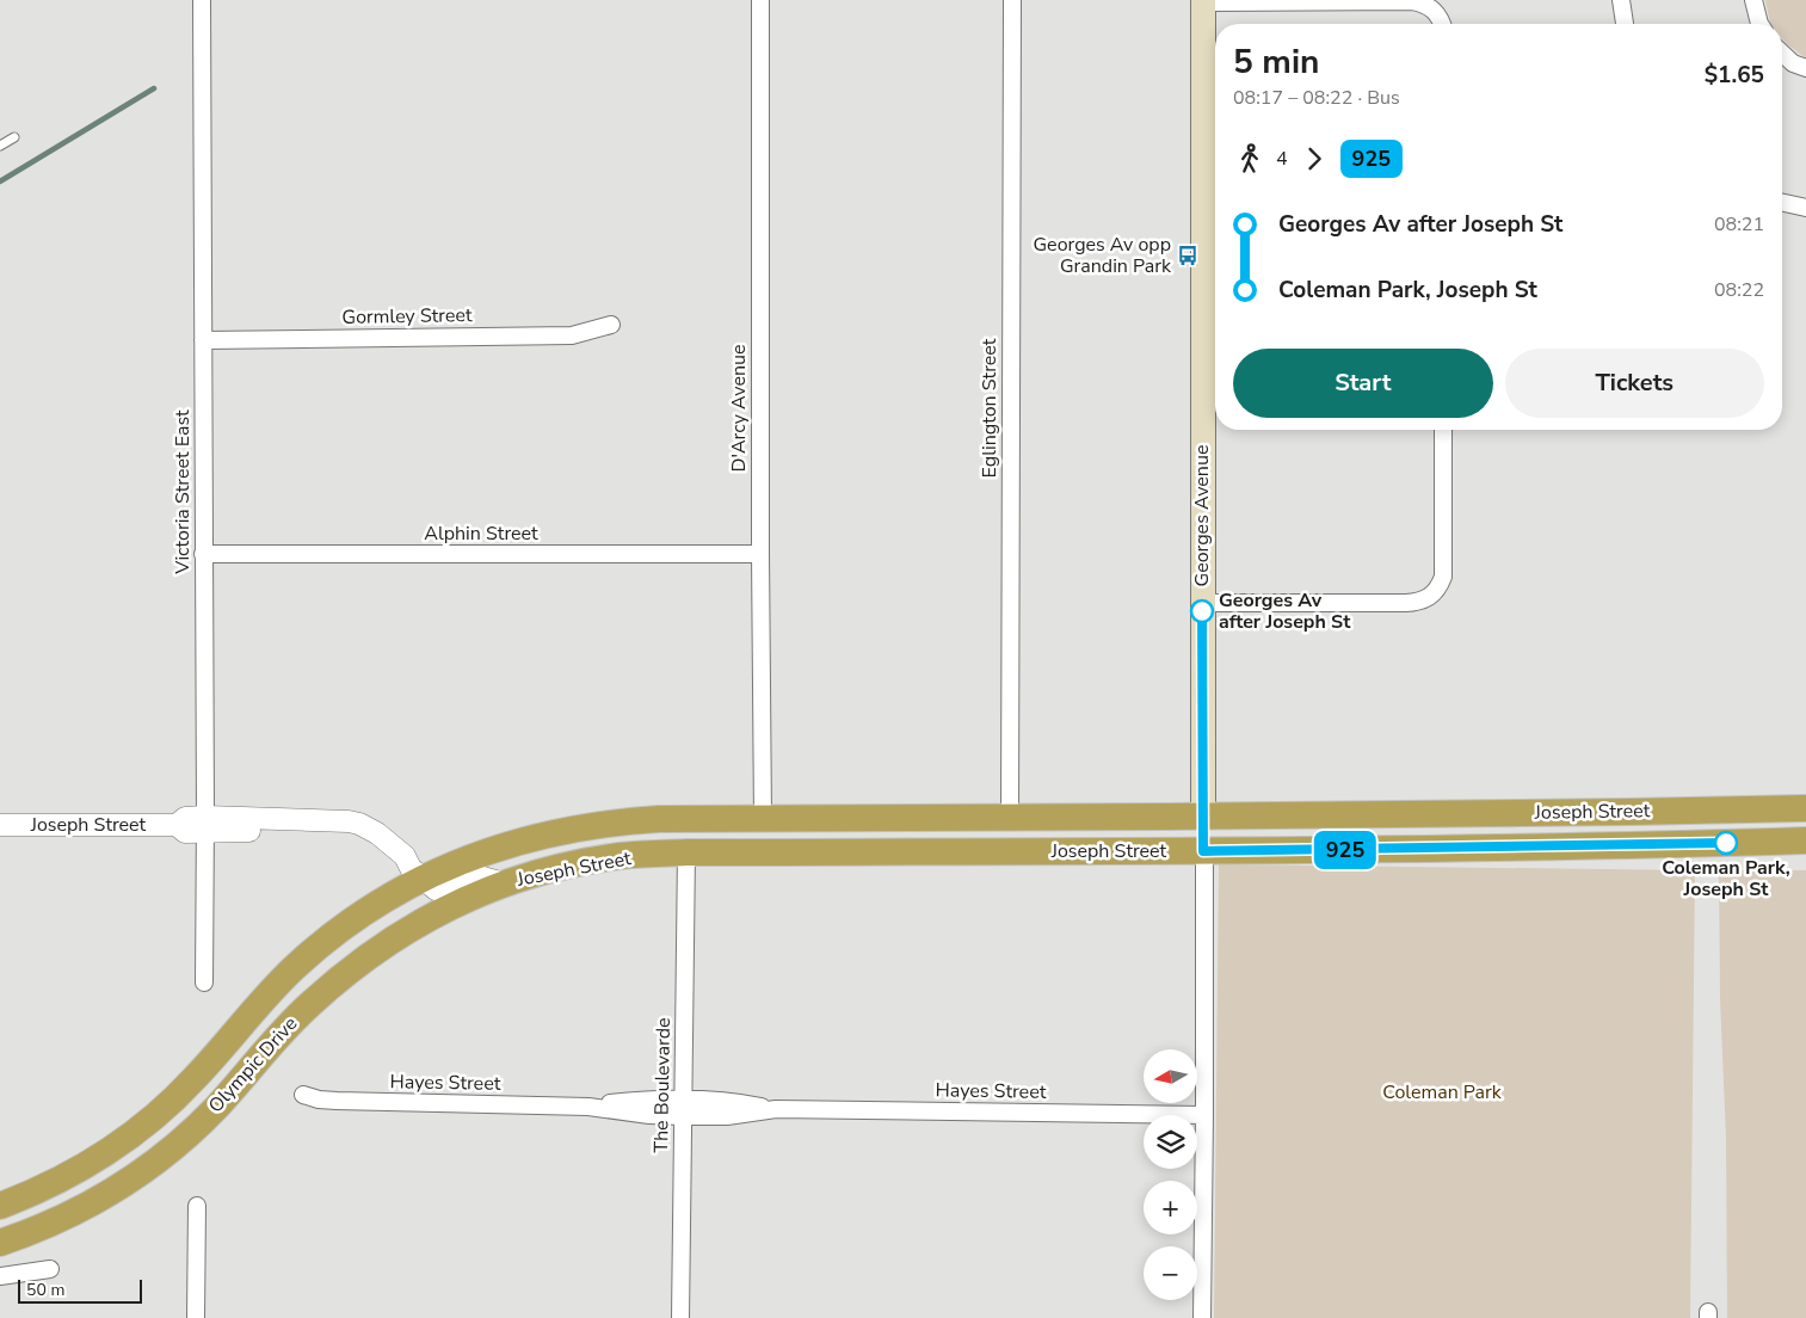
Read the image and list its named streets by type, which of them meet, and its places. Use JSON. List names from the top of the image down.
{
  "streets": {
    "highway": ["Georges Avenue", "Joseph Street", "Olympic Drive"],
    "street": [
      "Gormley Street",
      "D'Arcy Avenue",
      "Eglington Street",
      "Victoria Street East",
      "Alphin Street",
      "Hayes Street",
      "The Boulevarde"
    ]
  },
  "crossings": [
    ["Gormley Street", "Victoria Street East"],
    ["D'Arcy Avenue", "Alphin Street"],
    ["D'Arcy Avenue", "Joseph Street"],
    ["Eglington Street", "Joseph Street"],
    ["Victoria Street East", "Alphin Street"],
    ["Victoria Street East", "Joseph Street"],
    ["Georges Avenue", "Joseph Street"],
    ["Georges Avenue", "Hayes Street"],
    ["Joseph Street", "Olympic Drive"],
    ["Joseph Street", "The Boulevarde"],
    ["Hayes Street", "The Boulevarde"]
  ],
  "parks": ["Coleman Park"],
  "places": {
    "bus stop": ["Georges Av opp Grandin Park"],
    "other": ["Georges Av after Joseph St", "Coleman Park, Joseph St"]
  },
  "lines": ["bus line 925"],
  "scale_bar": "50 m",
  "north": "left",
  "page": {
    "on_map": "925",
    "heading": ["5 min", "08:17 – 08:22 · Bus", "$1.65"],
    "legs": ["4", "925"],
    "list": [
      {
        "name": "Georges Av after Joseph St",
        "value": "08:21"
      },
      {
        "name": "Coleman Park, Joseph St",
        "value": "08:22"
      }
    ],
    "buttons": ["Start", "Tickets"],
    "map_buttons": ["+", "−"],
    "scale": "50 m"
  }
}
